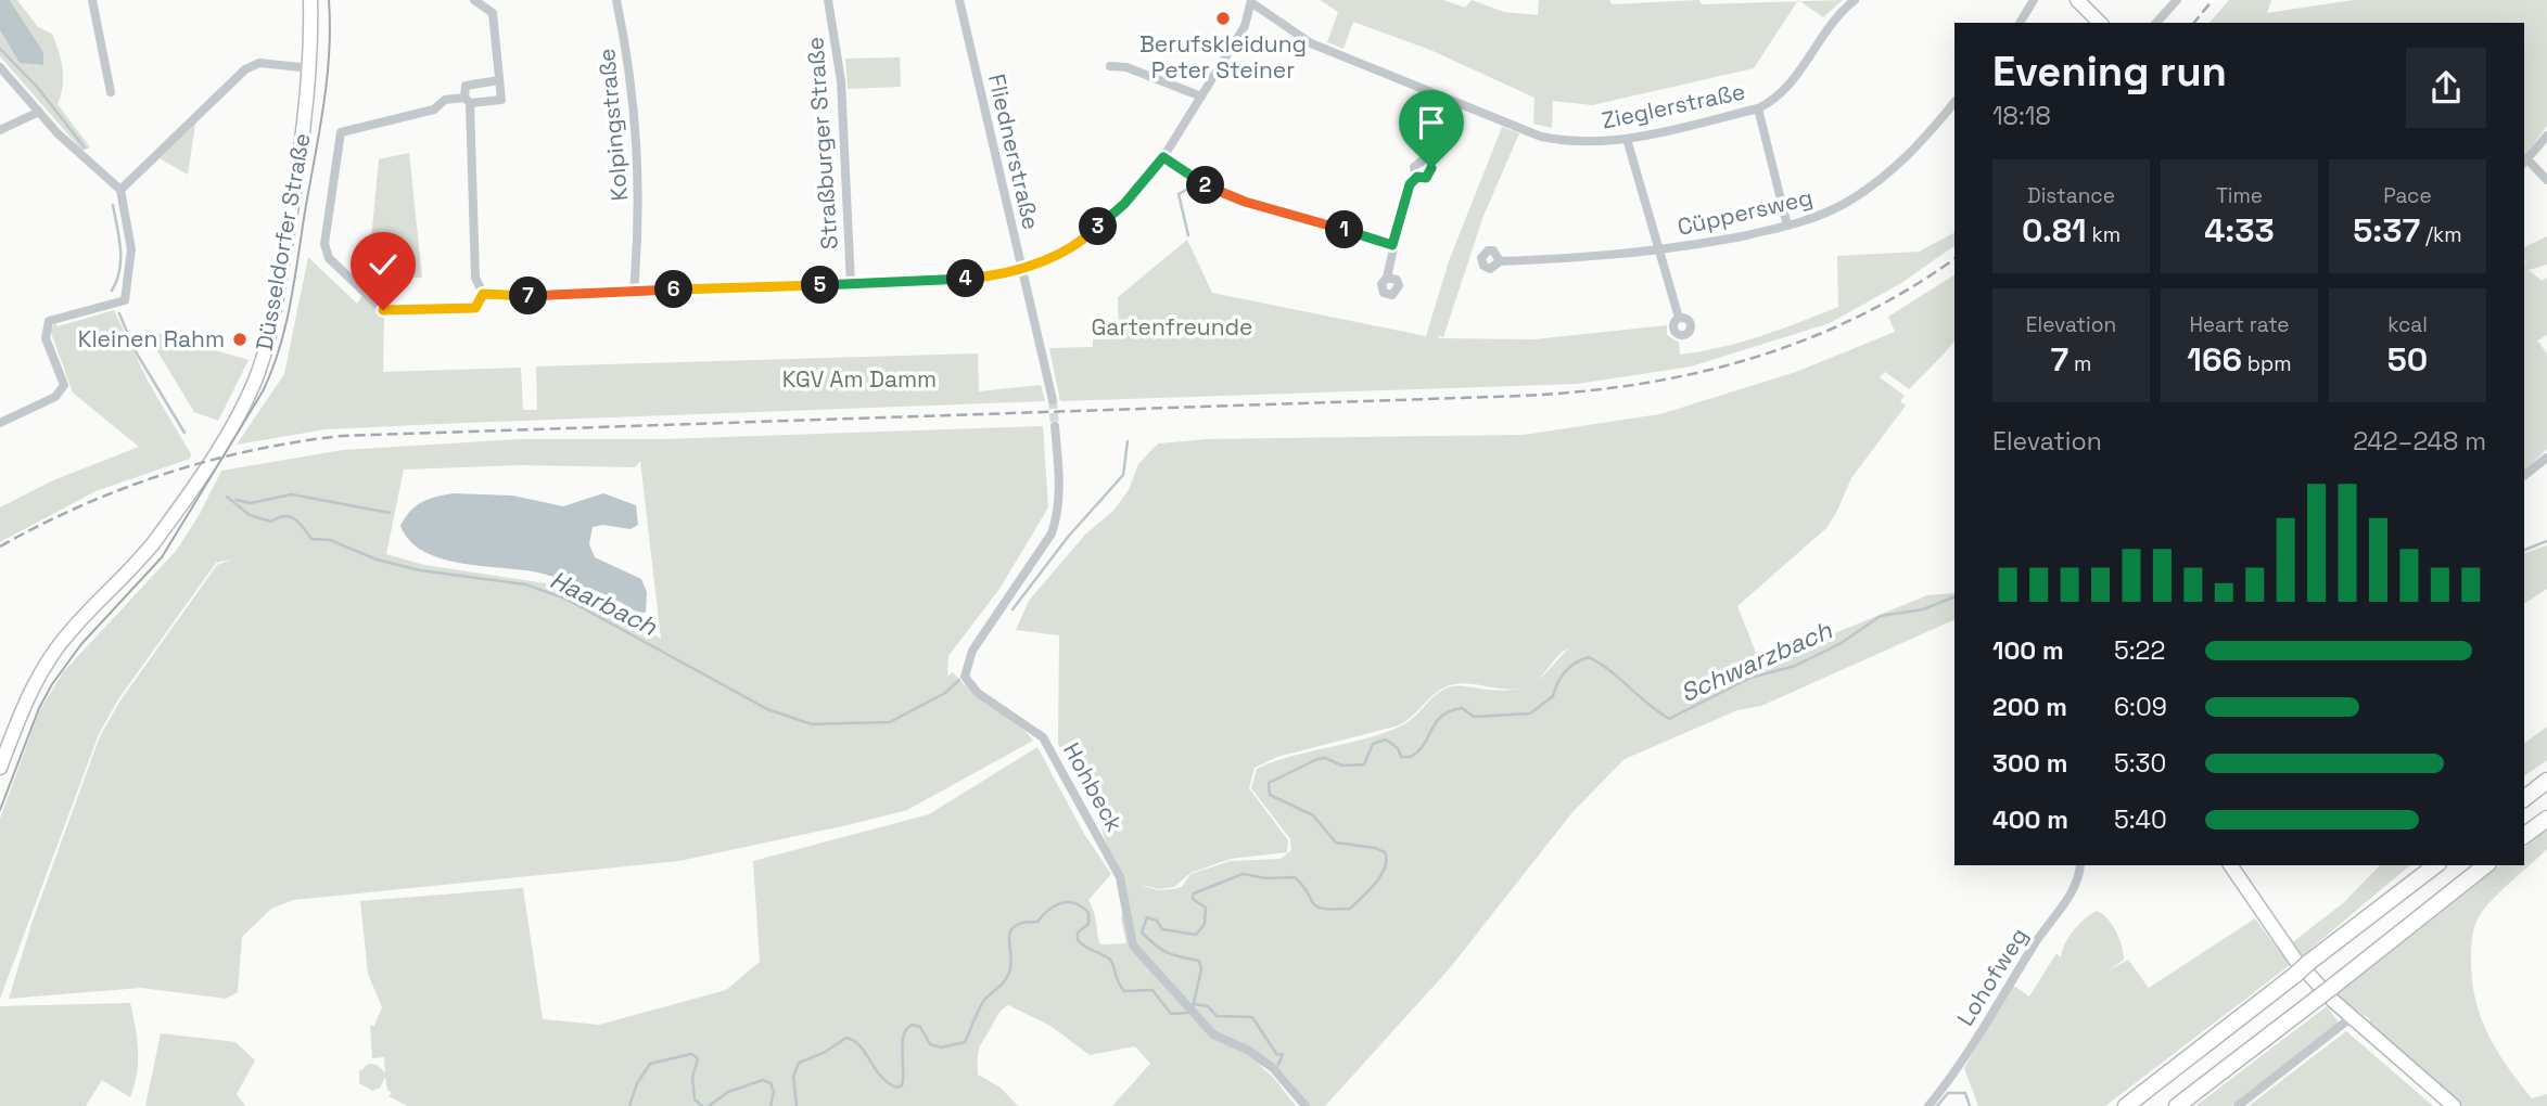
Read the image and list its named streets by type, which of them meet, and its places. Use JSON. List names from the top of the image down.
{
  "streets": {
    "main road": ["Düsseldorfer Straße"],
    "street": [
      "Zieglerstraße",
      "Kolpingstraße",
      "Straßburger Straße",
      "Fliednerstraße",
      "Cüppersweg",
      "Hohbeck",
      "Lohofweg"
    ]
  },
  "water": ["Haarbach", "Schwarzbach"],
  "parks": ["Gartenfreunde", "KGV Am Damm"],
  "places": ["Berufskleidung Peter Steiner", "Kleinen Rahm"],
  "page": {
    "heading": ["Evening run", "18:18"],
    "stats": [
      ["Distance", "0.81 km"],
      ["Time", "4:33"],
      ["Pace", "5:37 /km"],
      ["Elevation", "7 m"],
      ["Heart rate", "166 bpm"],
      ["kcal", "50"]
    ],
    "pins": [
      "2",
      "3",
      "1",
      "4",
      "5",
      "6",
      "7"
    ],
    "chart": ["Elevation", "242–248 m"],
    "list": [
      {
        "name": "100 m",
        "note": "5:22"
      },
      {
        "name": "200 m",
        "note": "6:09"
      },
      {
        "name": "300 m",
        "note": "5:30"
      },
      {
        "name": "400 m",
        "note": "5:40"
      }
    ]
  }
}
